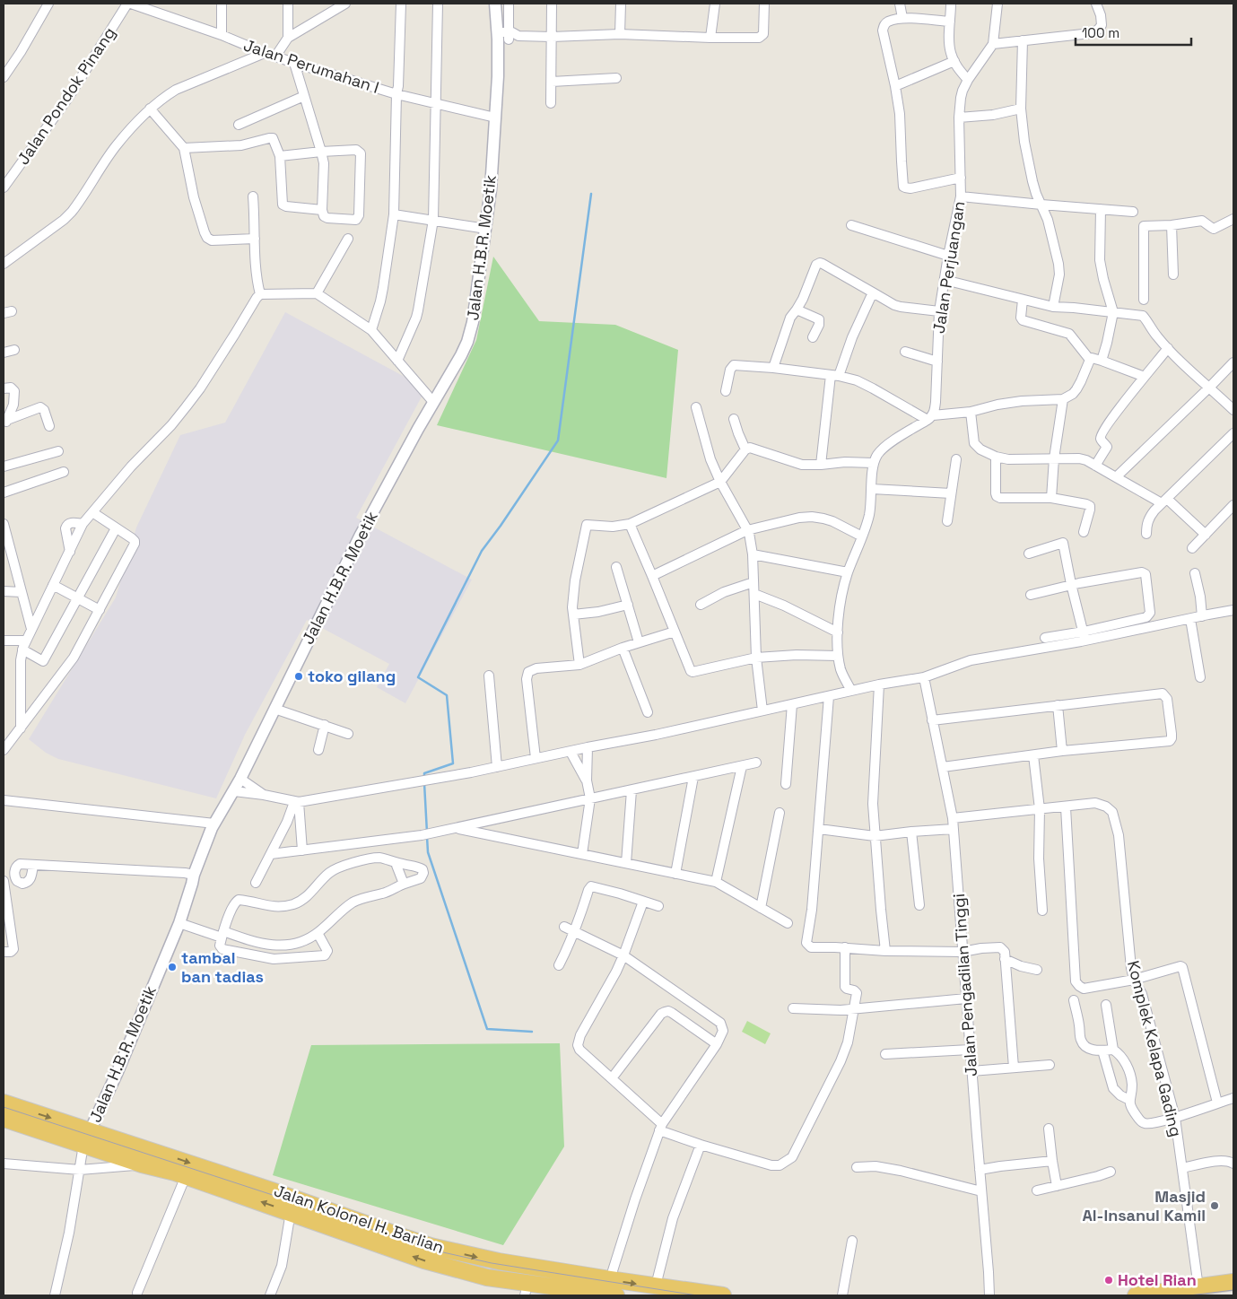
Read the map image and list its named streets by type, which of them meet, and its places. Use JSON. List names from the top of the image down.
{
  "streets": {
    "highway": ["Jalan Kolonel H. Barlian"],
    "street": [
      "Jalan Perumahan I",
      "Jalan Pondok Pinang",
      "Jalan H.B.R. Moetik",
      "Jalan Perjuangan",
      "Jalan Pengadilan Tinggi",
      "Komplek Kelapa Gading"
    ]
  },
  "crossings": [
    ["Jalan Perumahan I", "Jalan H.B.R. Moetik"],
    ["Jalan H.B.R. Moetik", "Jalan Kolonel H. Barlian"],
    ["Jalan Pengadilan Tinggi", "Komplek Kelapa Gading"]
  ],
  "places": [
    "toko gilang",
    "tambal ban tadias",
    "Masjid Al-Insanul Kamil",
    "Hotel Rian"
  ],
  "scale_bar": "100 m"
}
